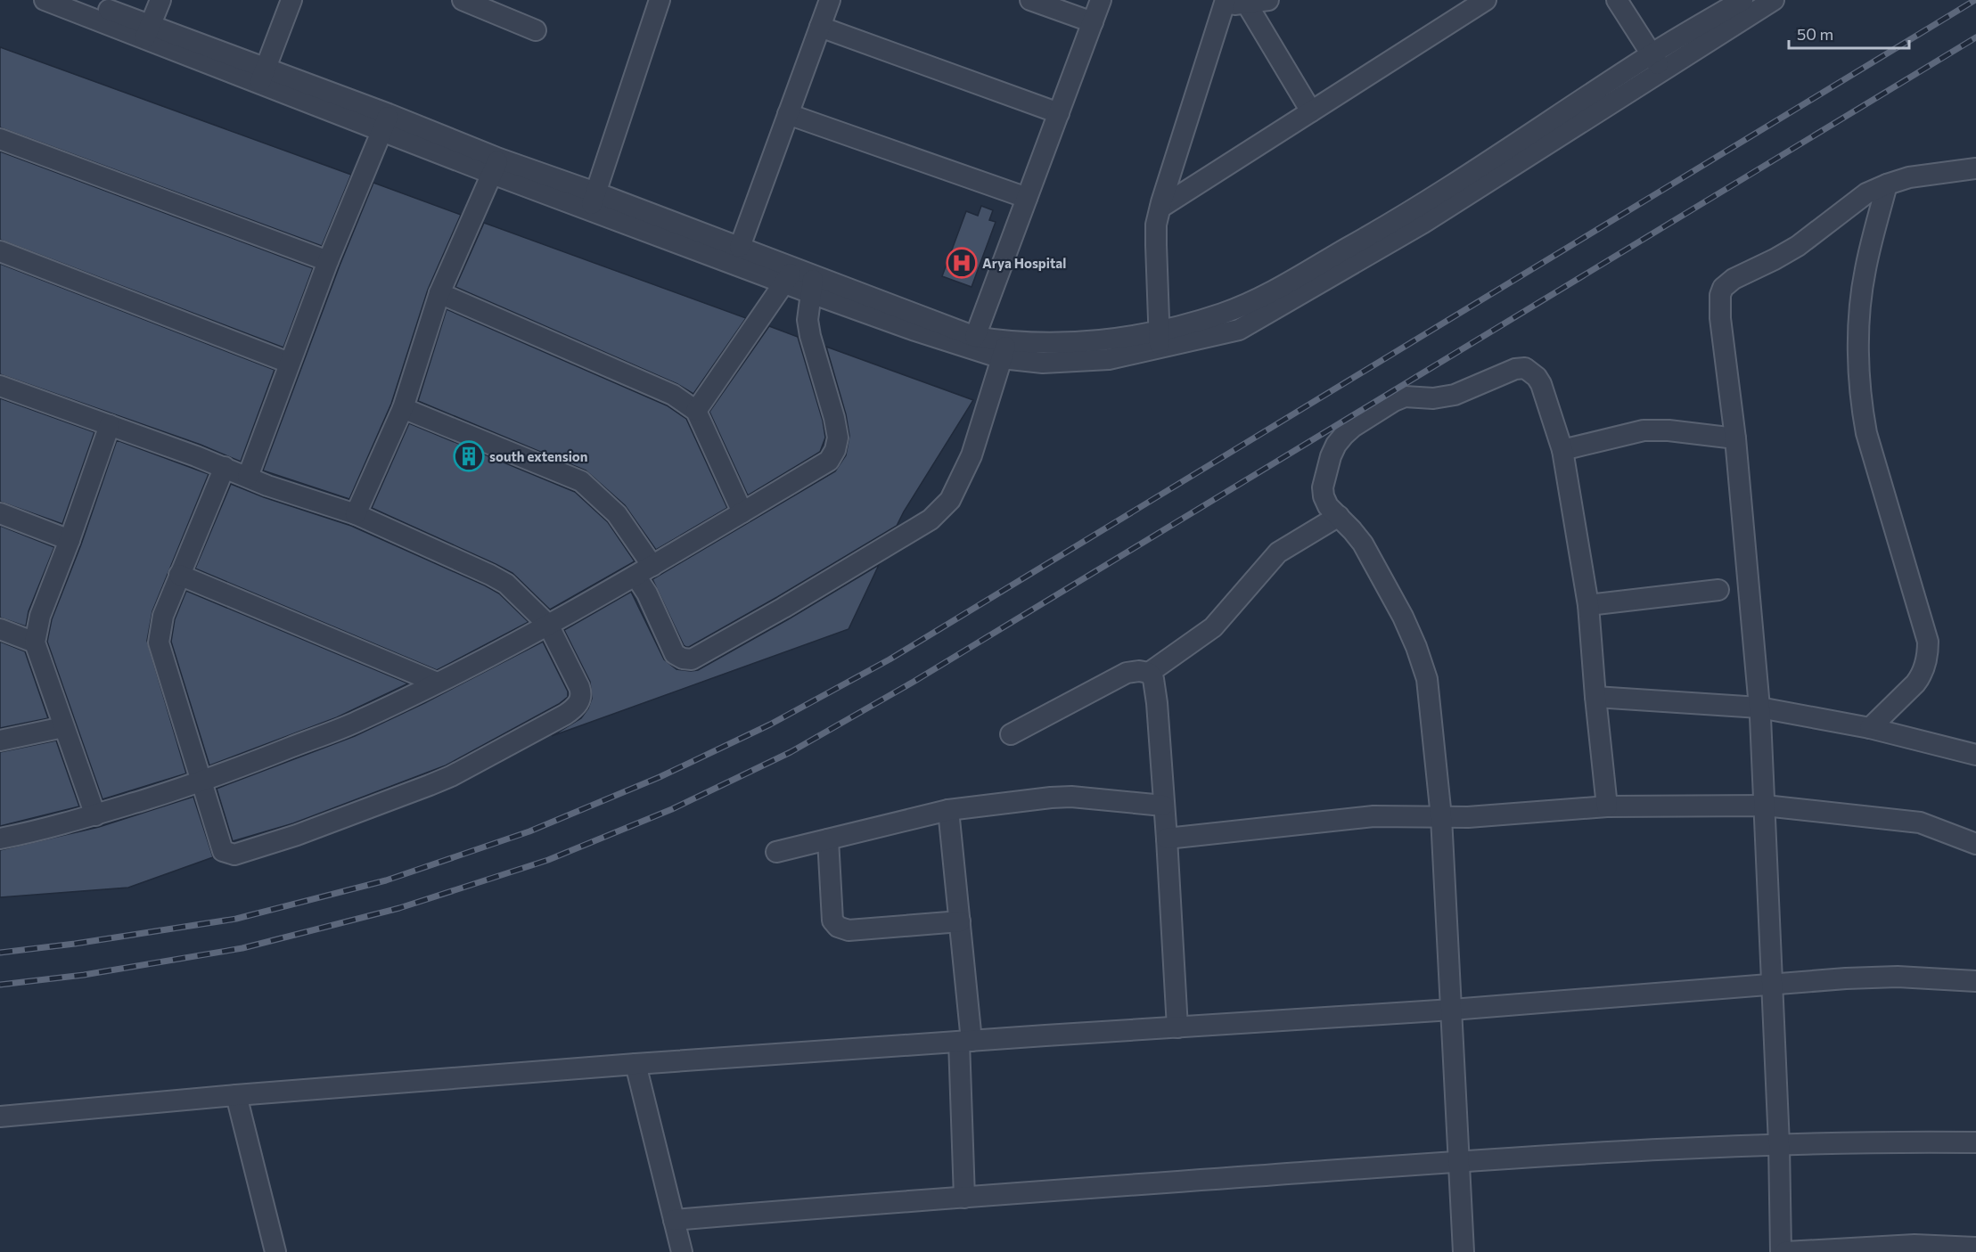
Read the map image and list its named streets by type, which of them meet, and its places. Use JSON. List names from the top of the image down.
{
  "places": {
    "hospital": ["Arya Hospital"],
    "building": ["south extension"]
  },
  "scale_bar": "50 m"
}
